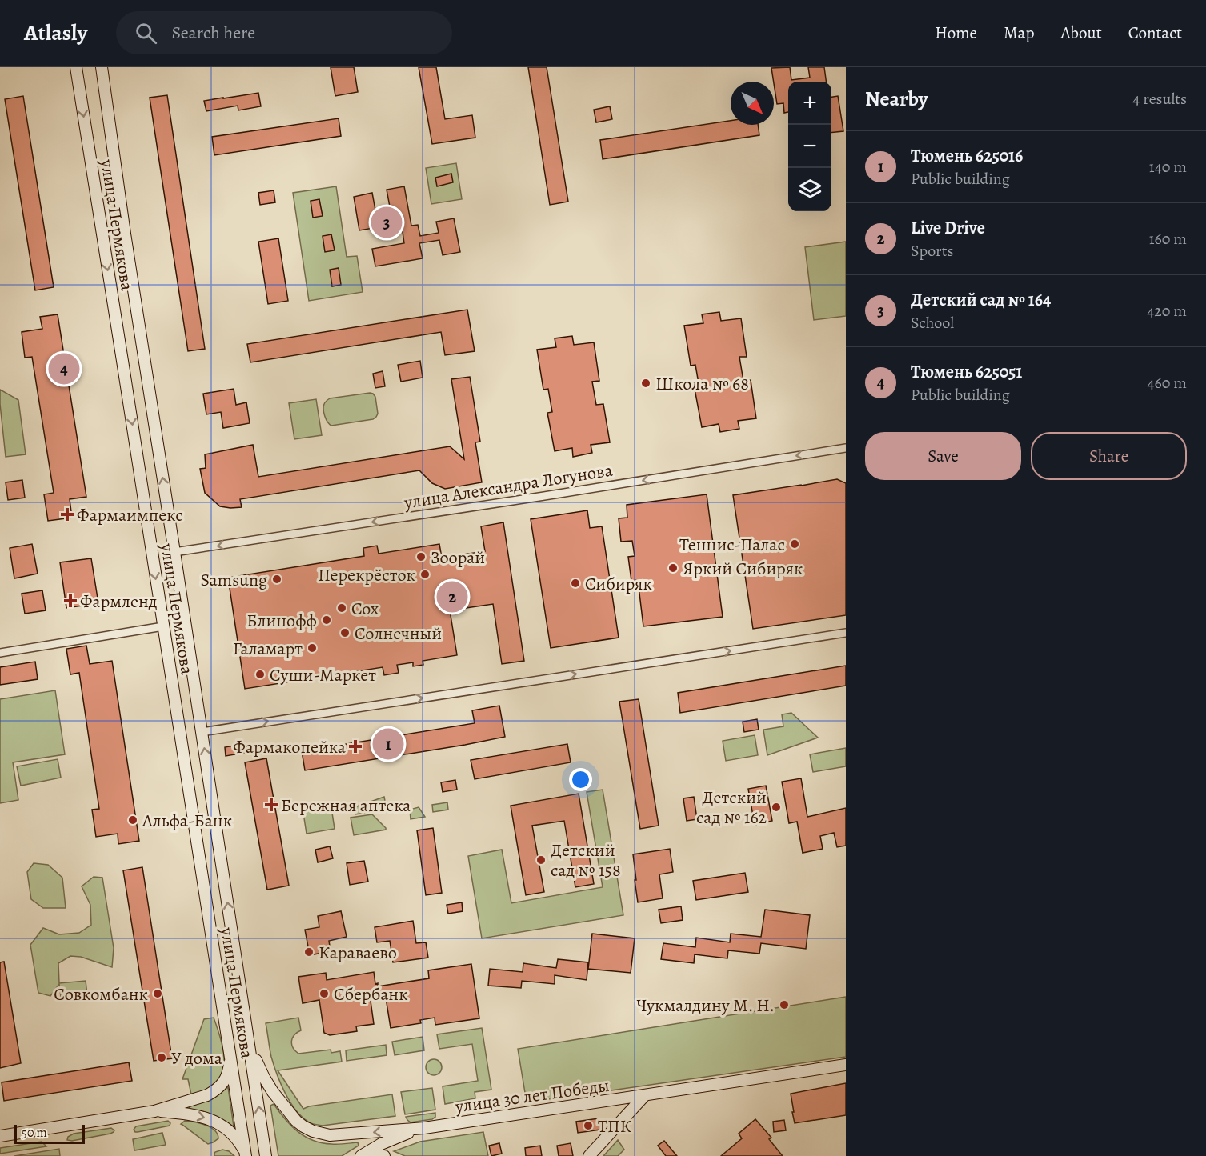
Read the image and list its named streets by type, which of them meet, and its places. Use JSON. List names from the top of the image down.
{
  "streets": {
    "main road": ["улица Пермякова", "улица 30 лет Победы"],
    "street": ["улица Александра Логунова"]
  },
  "crossings": [
    ["улица Пермякова", "улица Александра Логунова"]
  ],
  "one_way": ["улица Александра Логунова"],
  "places": {
    "other": [
      "Школа № 68",
      "Теннис-Палас",
      "Зоорай",
      "Яркий Сибиряк",
      "Перекрёсток",
      "Samsung",
      "Сибиряк",
      "Cox",
      "Блинофф",
      "Солнечный",
      "Галамарт",
      "Суши-Маркет",
      "Детский сад № 162",
      "Альфа-Банк",
      "Детский сад № 158",
      "Караваево",
      "Совкомбанк",
      "Сбербанк",
      "Чукмалдину М. Н.",
      "У дома",
      "ТПК"
    ],
    "health": [
      "Фармаимпекс",
      "Фармленд",
      "Фармакопейка",
      "Бережная аптека"
    ]
  },
  "scale_bar": "50 m",
  "north": "bottom right",
  "page": {
    "header": "Atlasly",
    "search": "Search here",
    "nav": [
      "Home",
      "Map",
      "About",
      "Contact"
    ],
    "heading": ["Nearby", "4 results"],
    "map_buttons": ["+", "−"],
    "list": [
      {
        "mark": "1",
        "name": "Тюмень 625016",
        "note": "Public building",
        "value": "140 m"
      },
      {
        "mark": "2",
        "name": "Live Drive",
        "note": "Sports",
        "value": "160 m"
      },
      {
        "mark": "3",
        "name": "Детский сад № 164",
        "note": "School",
        "value": "420 m"
      },
      {
        "mark": "4",
        "name": "Тюмень 625051",
        "note": "Public building",
        "value": "460 m"
      }
    ],
    "pins": [
      "3",
      "4",
      "2",
      "1"
    ],
    "buttons": ["Save", "Share"],
    "scale": "50 m"
  }
}
